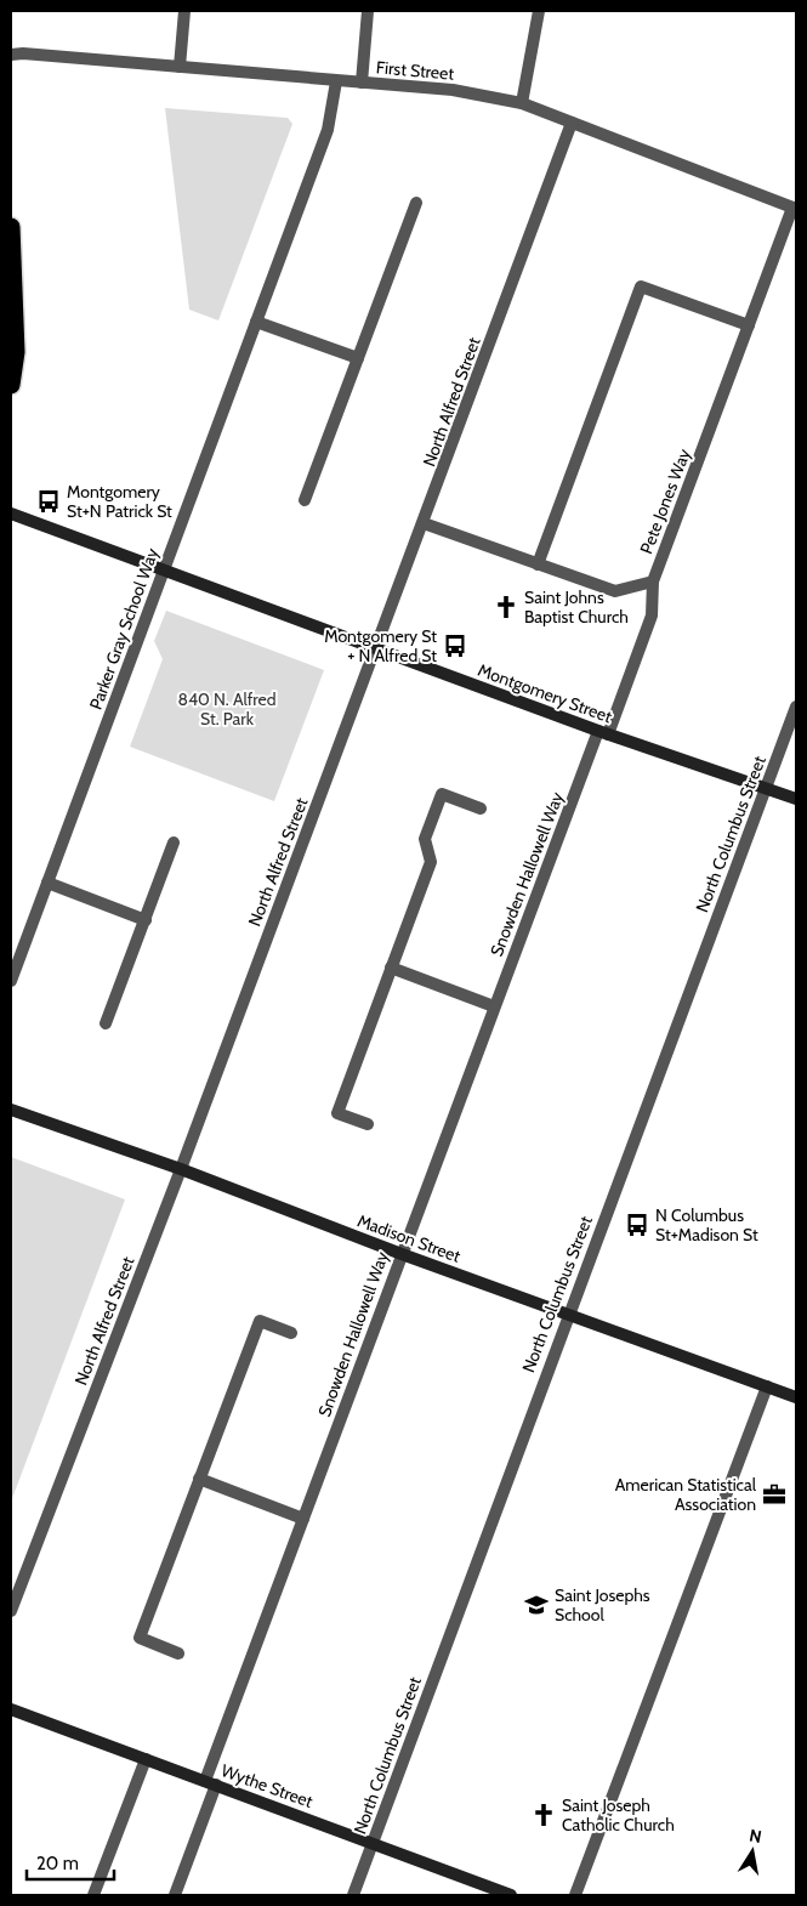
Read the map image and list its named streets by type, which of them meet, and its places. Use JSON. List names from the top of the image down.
{
  "streets": {
    "street": [
      "First Street",
      "North Alfred Street",
      "Pete Jones Way",
      "Parker Gray School Way",
      "Montgomery Street",
      "North Columbus Street",
      "Snowden Hallowell Way",
      "Madison Street",
      "Wythe Street"
    ]
  },
  "crossings": [
    ["First Street", "North Alfred Street"],
    ["First Street", "Pete Jones Way"],
    ["First Street", "Parker Gray School Way"],
    ["North Alfred Street", "Pete Jones Way"],
    ["North Alfred Street", "Montgomery Street"],
    ["North Alfred Street", "Madison Street"],
    ["Pete Jones Way", "Snowden Hallowell Way"],
    ["Parker Gray School Way", "Montgomery Street"],
    ["Montgomery Street", "North Columbus Street"],
    ["Montgomery Street", "Snowden Hallowell Way"],
    ["North Columbus Street", "Madison Street"],
    ["North Columbus Street", "Wythe Street"],
    ["Snowden Hallowell Way", "Madison Street"],
    ["Snowden Hallowell Way", "Wythe Street"]
  ],
  "parks": ["840 N. Alfred St. Park"],
  "places": {
    "bus stop": ["Montgomery St+N Patrick St", "Montgomery St + N Alfred St", "N Columbus St+Madison St"],
    "church": ["Saint Johns Baptist Church", "Saint Joseph Catholic Church"],
    "office": ["American Statistical Association"],
    "school or university": ["Saint Josephs School"]
  },
  "scale_bar": "20 m",
  "north": "top"
}
